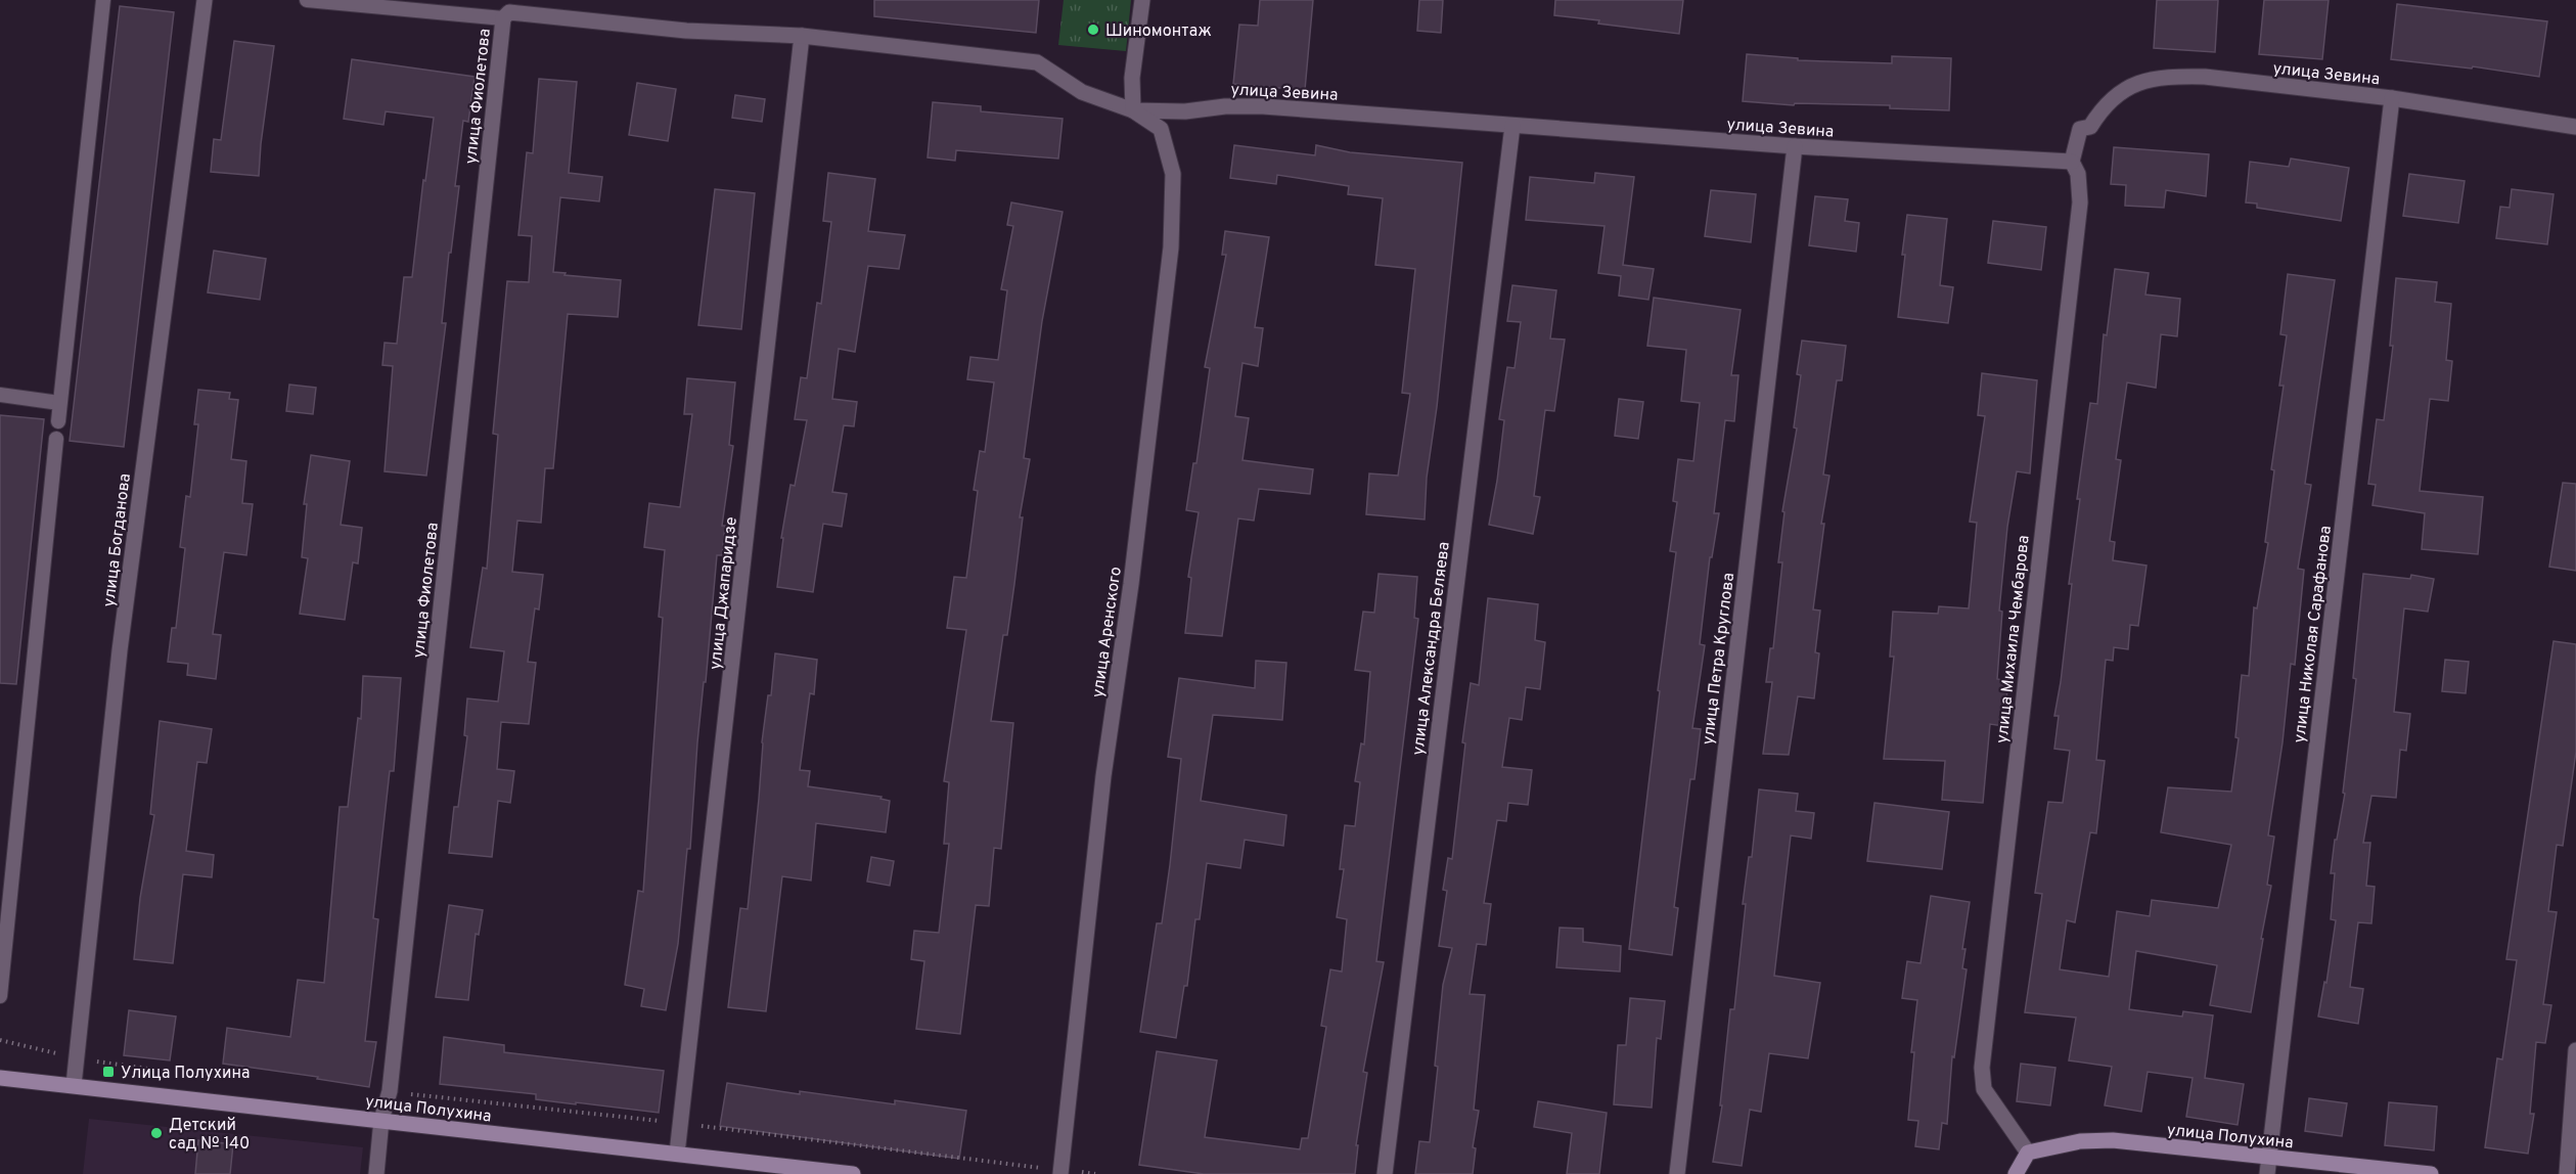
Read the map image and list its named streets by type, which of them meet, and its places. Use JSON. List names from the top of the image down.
{
  "streets": {
    "main road": ["улица Полухина"],
    "street": [
      "улица Зевина",
      "улица Фиолетова",
      "улица Богданова",
      "улица Джапаридзе",
      "улица Аренского",
      "улица Николая Сарафанова",
      "улица Михаила Чембарова",
      "улица Александра Беляева",
      "улица Петра Круглова"
    ]
  },
  "crossings": [
    ["улица Зевина", "улица Фиолетова"],
    ["улица Зевина", "улица Джапаридзе"],
    ["улица Зевина", "улица Аренского"],
    ["улица Зевина", "улица Николая Сарафанова"],
    ["улица Зевина", "улица Михаила Чембарова"],
    ["улица Зевина", "улица Александра Беляева"],
    ["улица Зевина", "улица Петра Круглова"],
    ["улица Фиолетова", "улица Полухина"],
    ["улица Богданова", "улица Полухина"],
    ["улица Джапаридзе", "улица Полухина"],
    ["улица Николая Сарафанова", "улица Полухина"],
    ["улица Михаила Чембарова", "улица Полухина"]
  ],
  "places": {
    "other": ["Шиномонтаж", "Детский сад № 140"],
    "transit": ["Улица Полухина"]
  }
}
